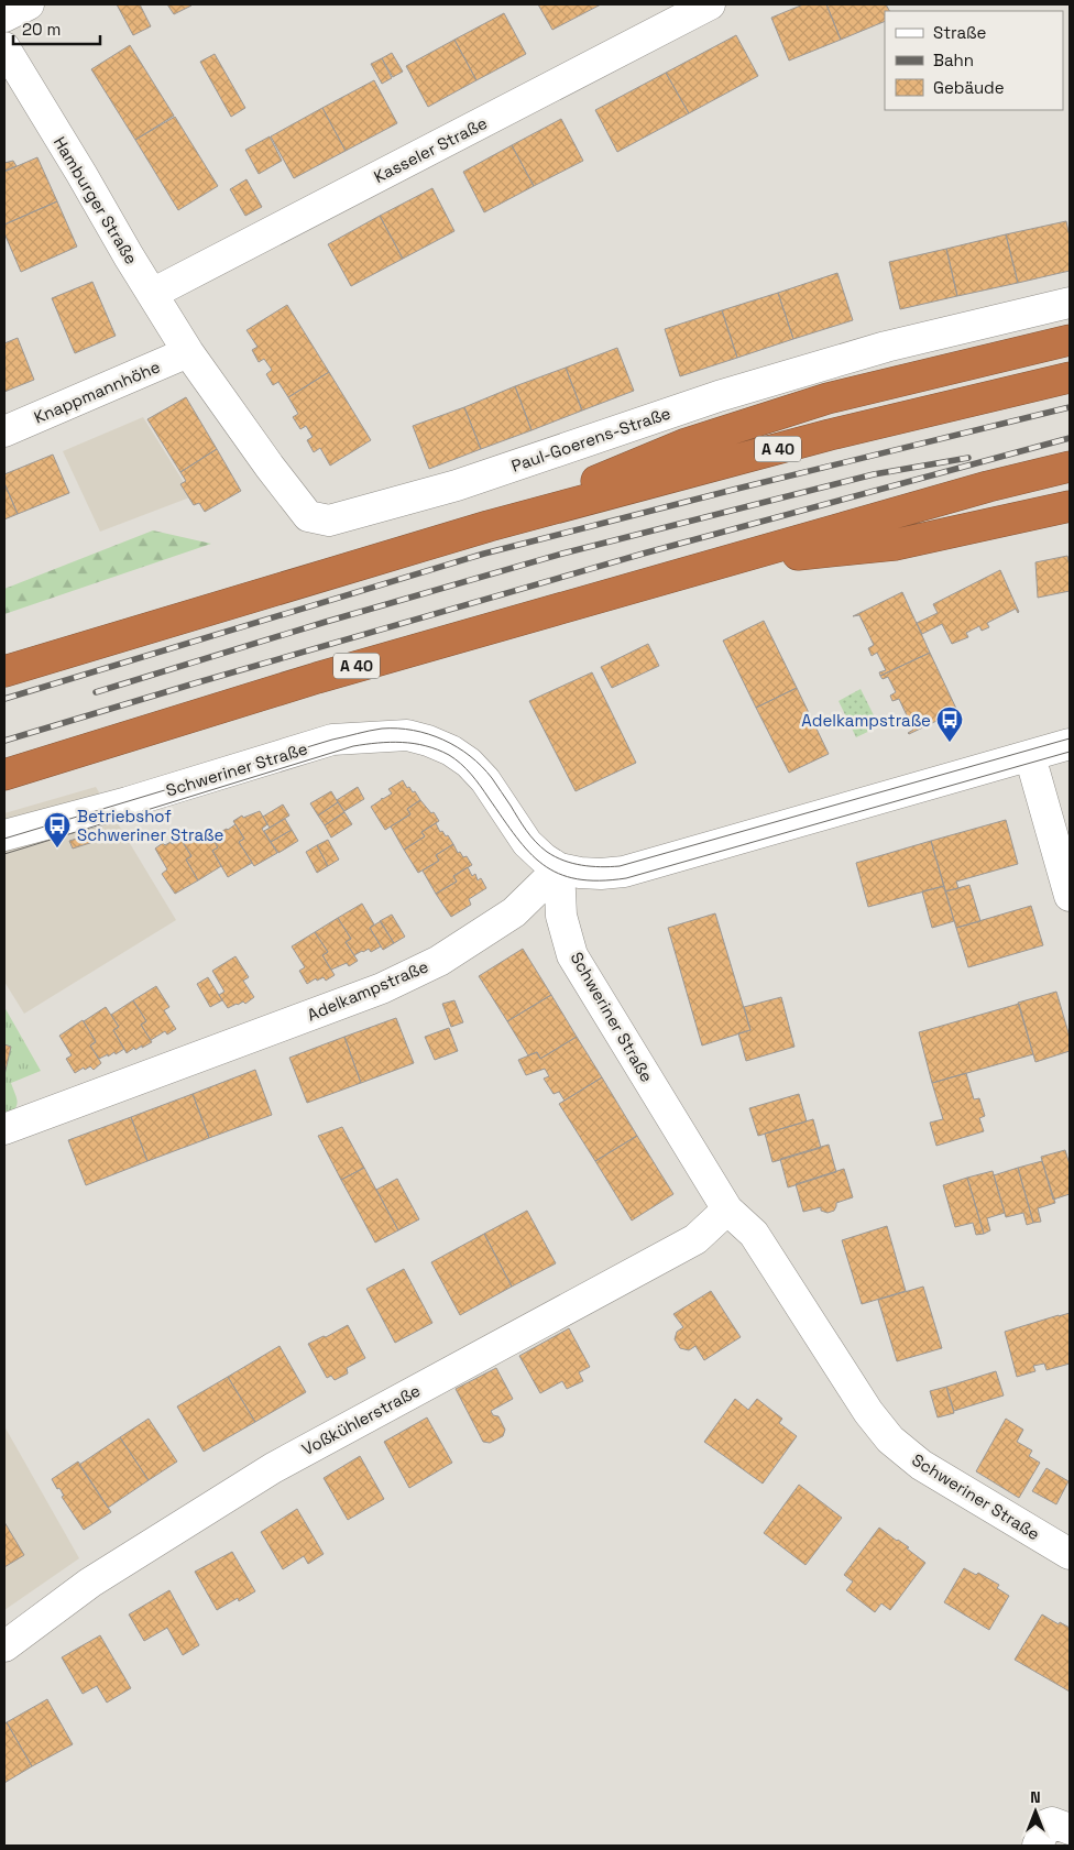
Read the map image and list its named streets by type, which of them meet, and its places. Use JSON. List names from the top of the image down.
{
  "streets": {
    "highway": ["A 40"],
    "street": [
      "Kasseler Straße",
      "Hamburger Straße",
      "Knappmannhöhe",
      "Paul-Goerens-Straße",
      "Schweriner Straße",
      "Adelkampstraße",
      "Voßkühlerstraße"
    ]
  },
  "crossings": [
    ["Kasseler Straße", "Hamburger Straße"],
    ["Hamburger Straße", "Knappmannhöhe"],
    ["Hamburger Straße", "Paul-Goerens-Straße"],
    ["Knappmannhöhe", "Paul-Goerens-Straße"],
    ["Schweriner Straße", "Adelkampstraße"],
    ["Schweriner Straße", "Voßkühlerstraße"]
  ],
  "places": {
    "bus stop": ["Adelkampstraße", "Betriebshof Schweriner Straße"]
  },
  "legend": ["Straße", "Bahn", "Gebäude"],
  "scale_bar": "20 m",
  "north": "top"
}
